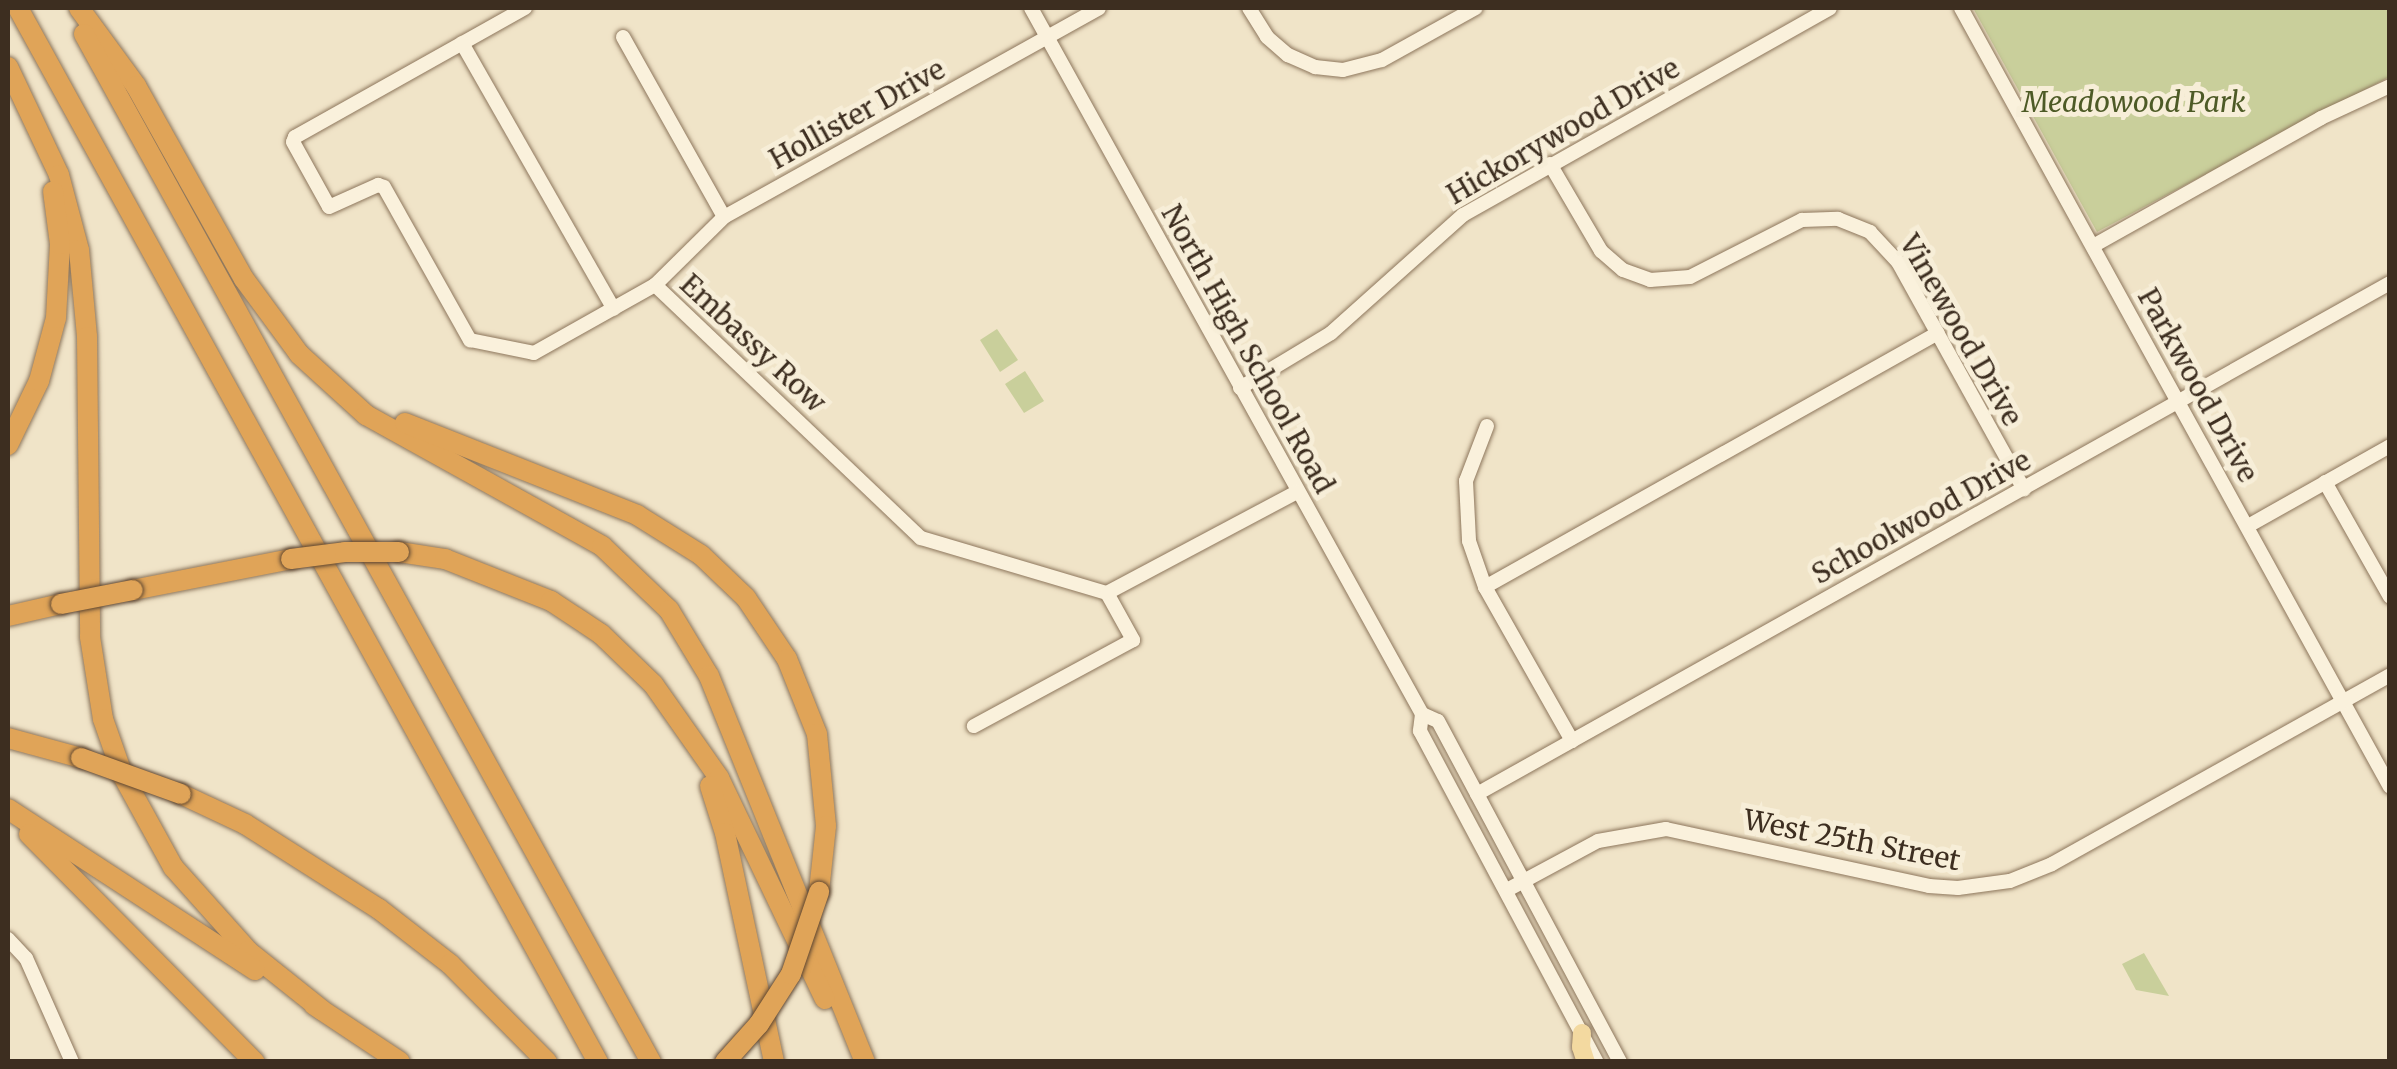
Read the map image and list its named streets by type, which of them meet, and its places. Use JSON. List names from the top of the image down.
{
  "streets": {
    "street": [
      "Hollister Drive",
      "Hickorywood Drive",
      "Vinewood Drive",
      "Embassy Row",
      "North High School Road",
      "Parkwood Drive",
      "Schoolwood Drive",
      "West 25th Street"
    ]
  },
  "crossings": [
    ["Hollister Drive", "Embassy Row"],
    ["Hollister Drive", "North High School Road"],
    ["Hickorywood Drive", "Vinewood Drive"],
    ["Hickorywood Drive", "North High School Road"],
    ["Vinewood Drive", "Schoolwood Drive"],
    ["North High School Road", "Schoolwood Drive"],
    ["North High School Road", "West 25th Street"],
    ["Parkwood Drive", "Schoolwood Drive"],
    ["Parkwood Drive", "West 25th Street"]
  ],
  "parks": ["Meadowood Park"]
}
